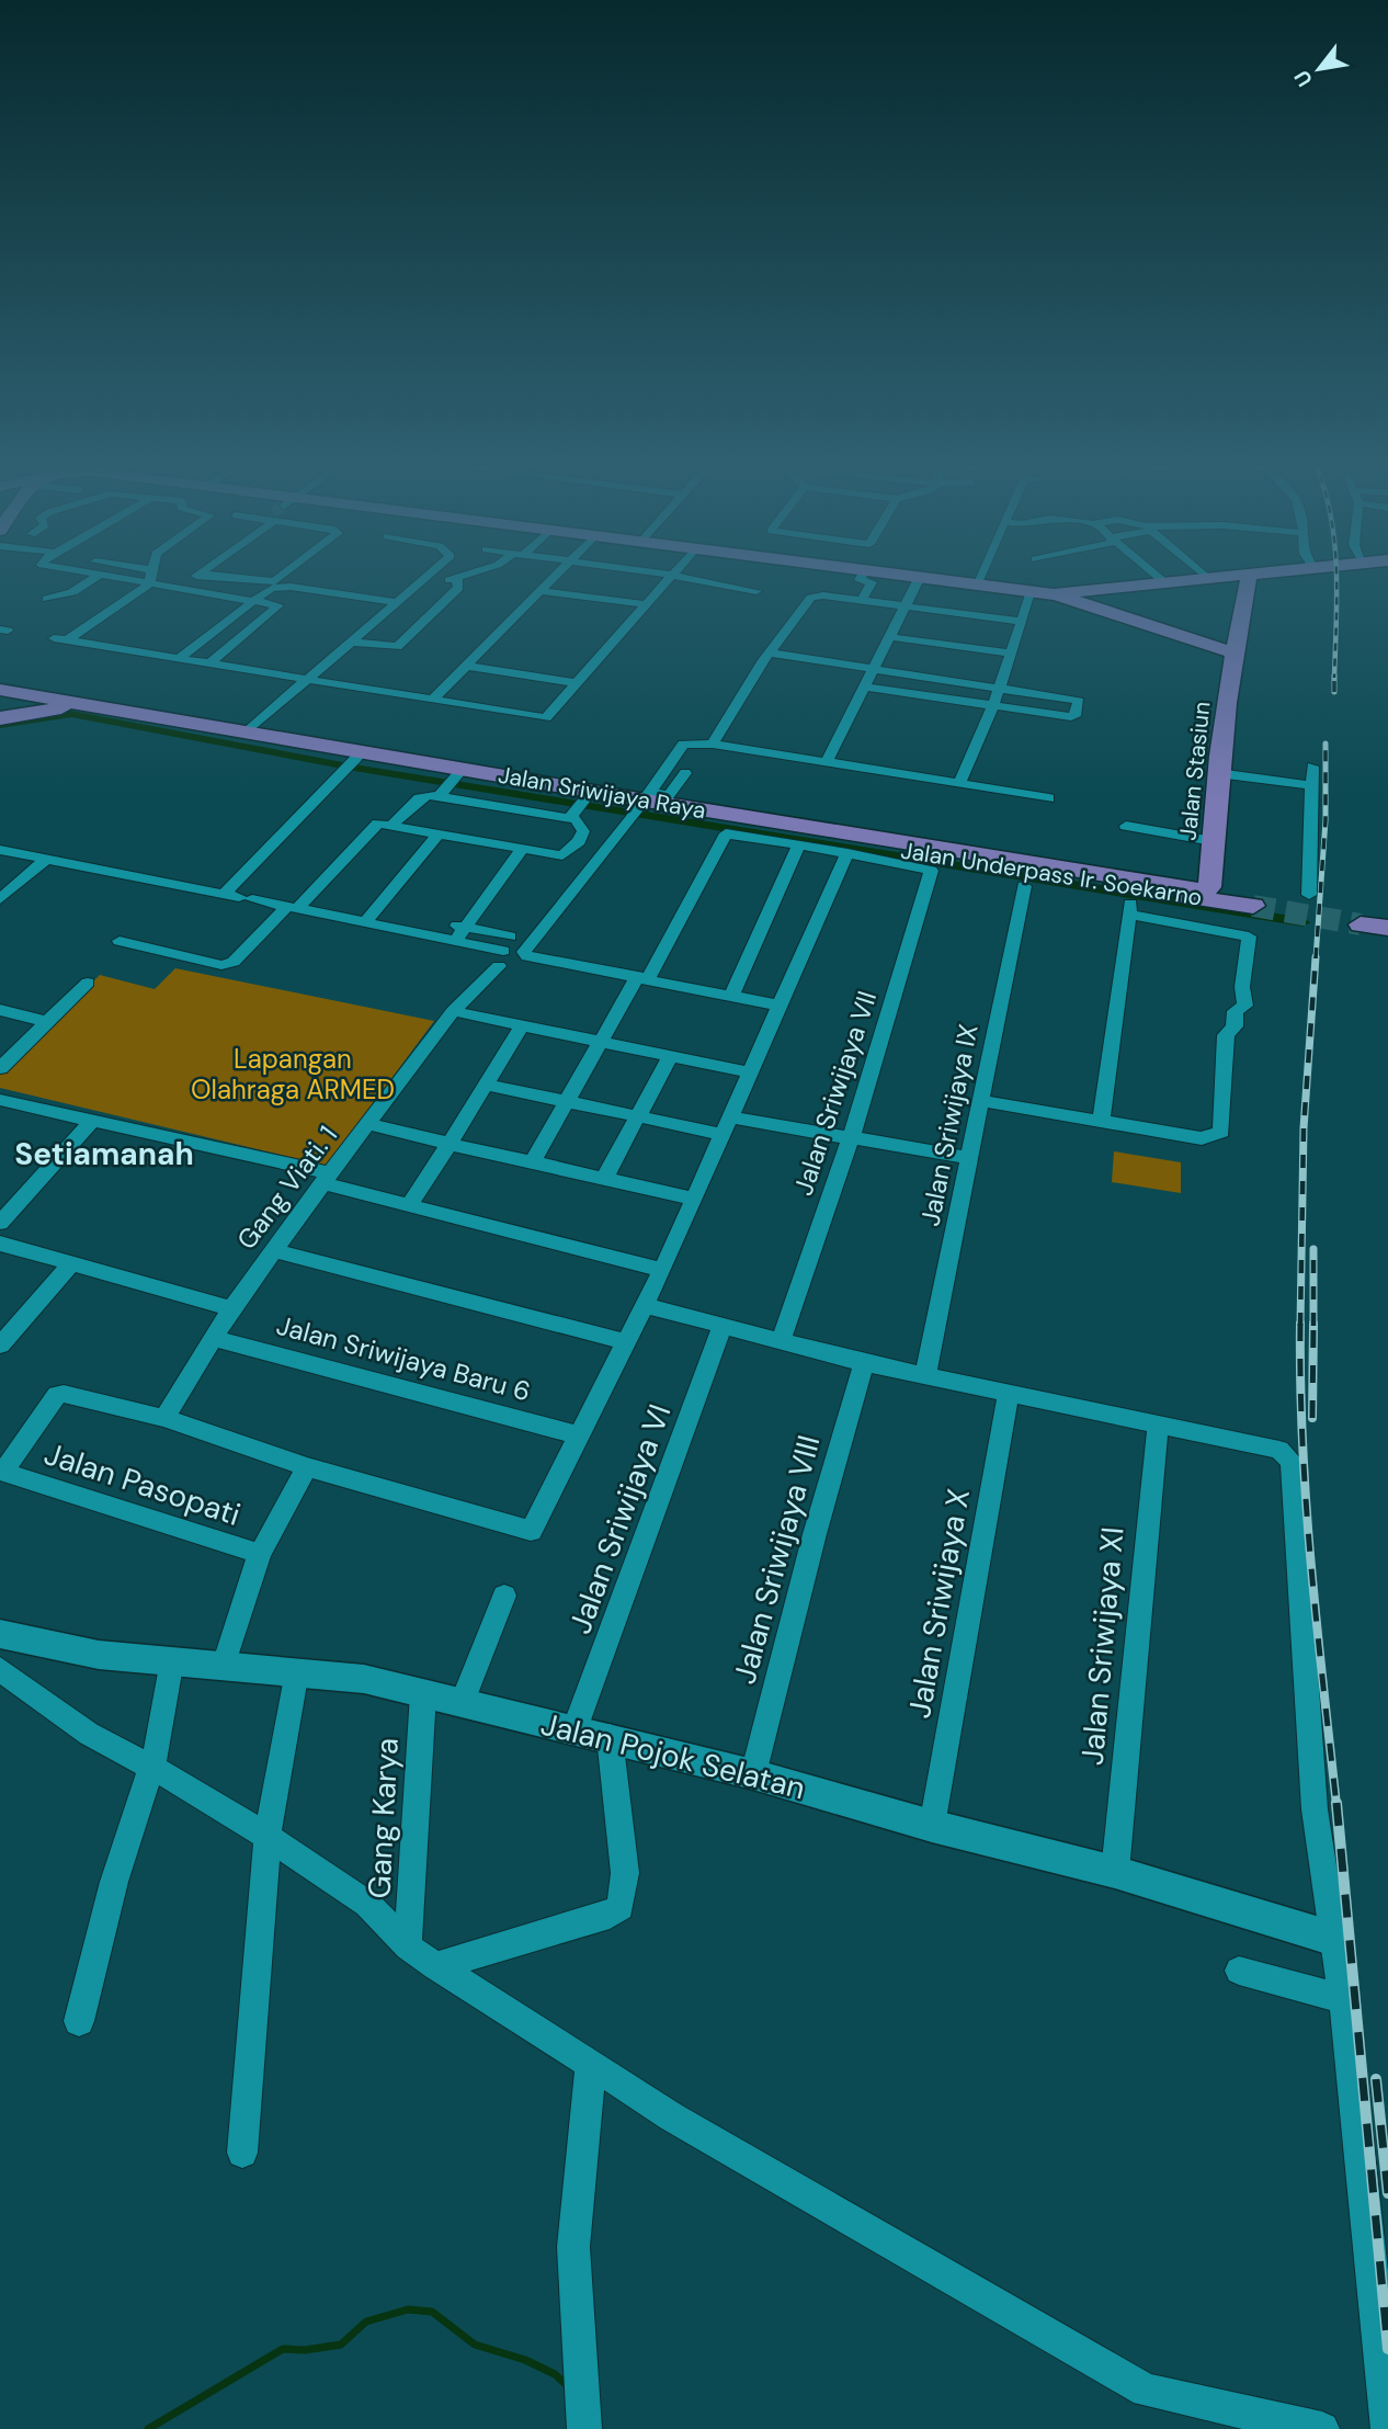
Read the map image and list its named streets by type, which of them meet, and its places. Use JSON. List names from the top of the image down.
{
  "streets": {
    "main road": ["Jalan Stasiun", "Jalan Sriwijaya Raya", "Jalan Underpass Ir. Soekarno"],
    "street": [
      "Jalan Sriwijaya VII",
      "Jalan Sriwijaya IX",
      "Gang Viati. 1",
      "Jalan Sriwijaya Baru 6",
      "Jalan Pasopati",
      "Jalan Sriwijaya VI",
      "Jalan Sriwijaya VIII",
      "Jalan Sriwijaya X",
      "Jalan Sriwijaya XI",
      "Jalan Pojok Selatan",
      "Gang Karya"
    ]
  },
  "crossings": [
    ["Jalan Stasiun", "Jalan Sriwijaya Raya"],
    ["Jalan Sriwijaya Raya", "Jalan Underpass Ir. Soekarno"],
    ["Jalan Sriwijaya Raya", "Jalan Sriwijaya VII"],
    ["Jalan Underpass Ir. Soekarno", "Jalan Sriwijaya VII"],
    ["Gang Viati. 1", "Jalan Sriwijaya Baru 6"],
    ["Jalan Sriwijaya VI", "Jalan Pojok Selatan"],
    ["Jalan Sriwijaya VIII", "Jalan Pojok Selatan"],
    ["Jalan Sriwijaya X", "Jalan Pojok Selatan"],
    ["Jalan Sriwijaya XI", "Jalan Pojok Selatan"],
    ["Jalan Pojok Selatan", "Gang Karya"]
  ],
  "districts": ["Setiamanah"],
  "parks": ["Lapangan Olahraga ARMED"],
  "north": "bottom left"
}
